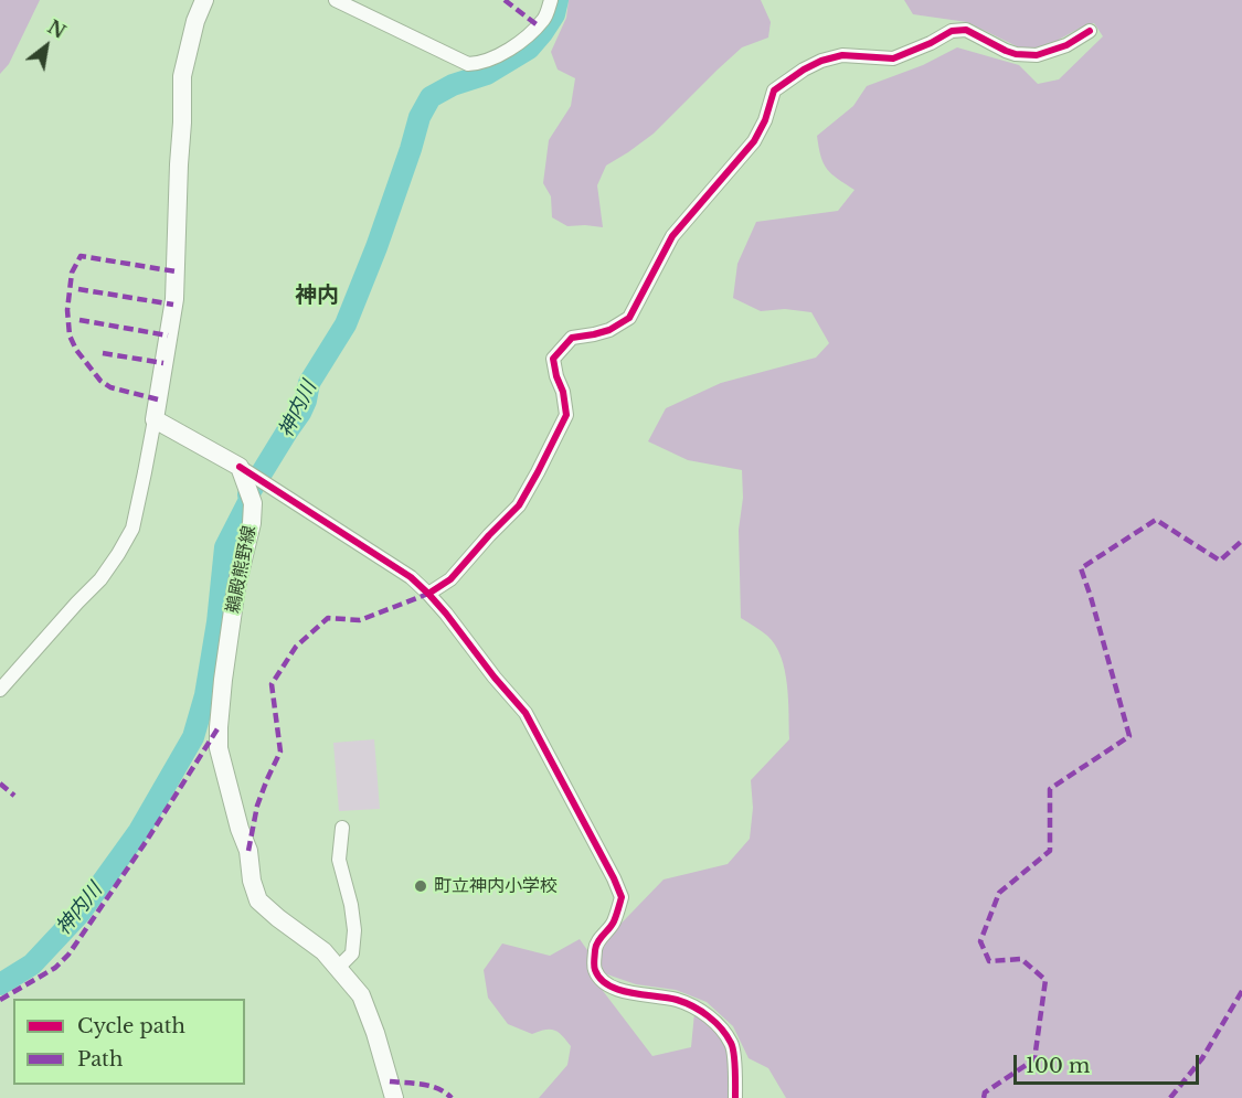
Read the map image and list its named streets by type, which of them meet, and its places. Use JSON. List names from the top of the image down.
{
  "streets": {
    "main road": ["鵜殿熊野線"]
  },
  "districts": ["神内"],
  "water": ["神内川"],
  "places": ["町立神内小学校"],
  "legend": ["Cycle path", "Path"],
  "scale_bar": "100 m",
  "north": "top right"
}
